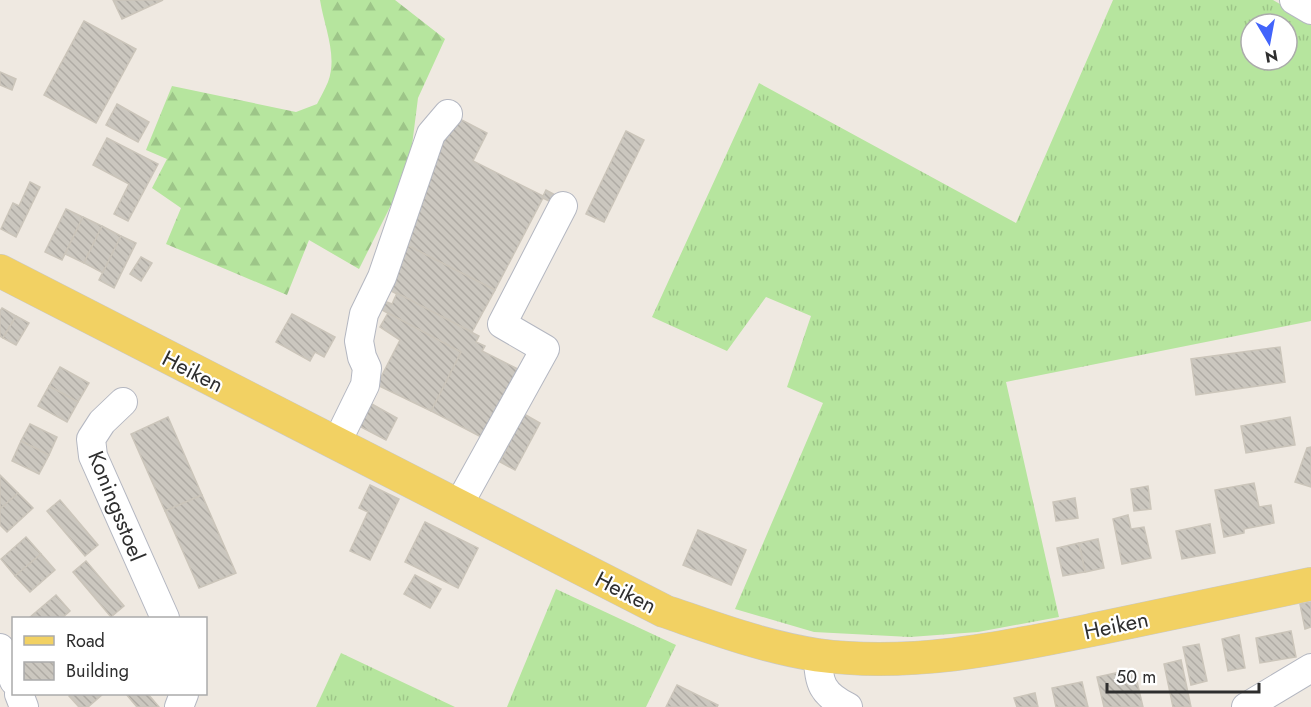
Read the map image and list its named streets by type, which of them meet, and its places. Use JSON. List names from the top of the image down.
{
  "streets": {
    "main road": ["Heiken"],
    "street": ["Koningsstoel"]
  },
  "legend": ["Road", "Building"],
  "scale_bar": "50 m",
  "north": "bottom"
}
